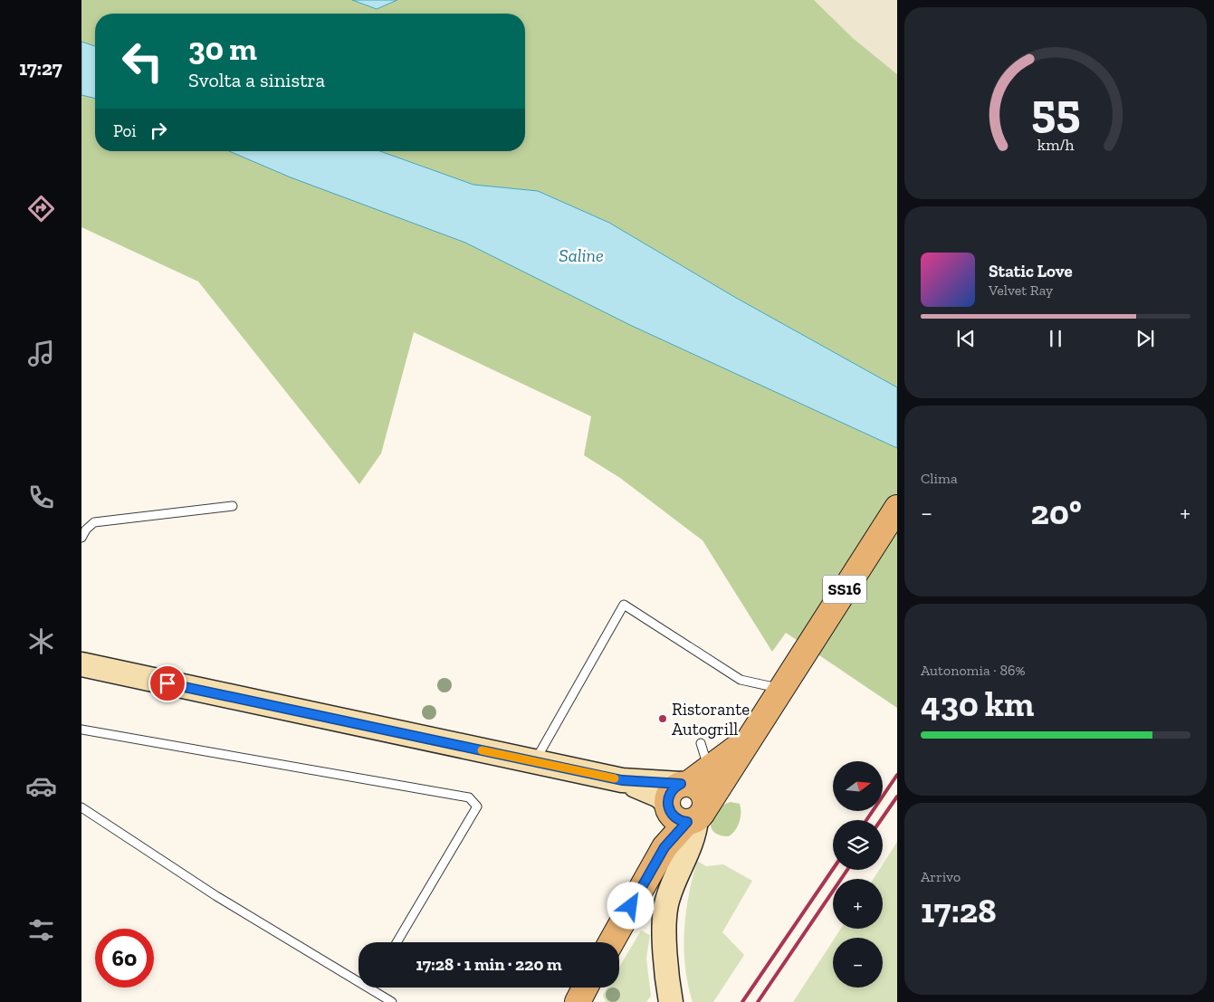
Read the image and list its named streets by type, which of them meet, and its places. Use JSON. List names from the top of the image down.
{
  "streets": {
    "main road": ["SS16"]
  },
  "water": ["Saline"],
  "places": ["Ristorante Autogrill"],
  "north": "right",
  "page": {
    "tabs": "17:27",
    "turn": ["30 m", "Svolta a sinistra"],
    "then": "Poi",
    "song": ["Static Love", "Velvet Ray"],
    "tile": [
      "Clima",
      ["Autonomia · 86%", "430 km"],
      ["Arrivo", "17:28"]
    ],
    "heat": ["−", "20°", "+"],
    "map_buttons": ["+", "−"],
    "limit": "60",
    "trip": "17:28 · 1 min · 220 m",
    "gauge": ["55", "km/h"]
  }
}
